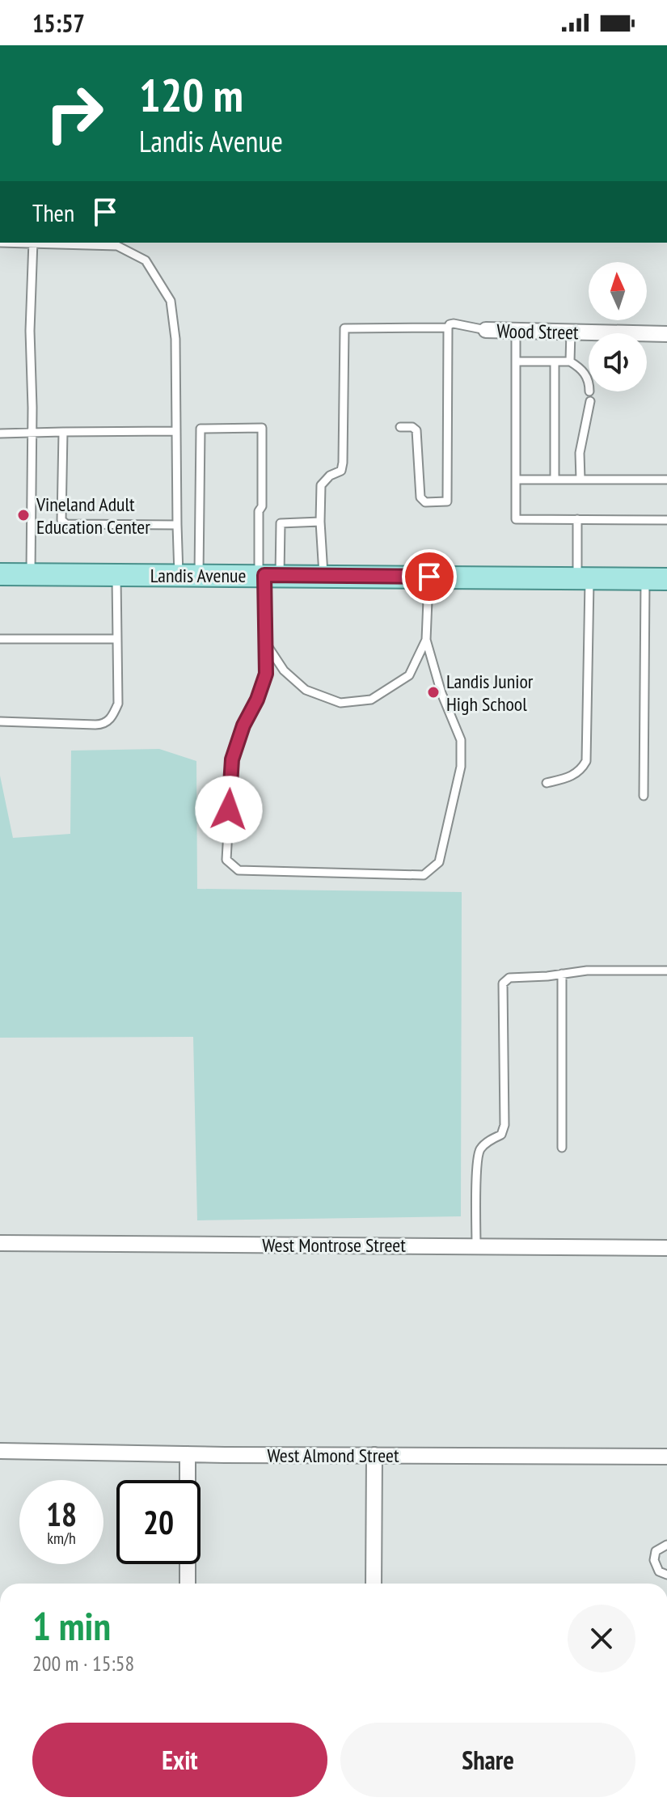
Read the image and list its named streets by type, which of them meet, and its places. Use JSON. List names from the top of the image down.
{
  "streets": {
    "main road": ["Landis Avenue"],
    "street": ["Wood Street", "West Montrose Street", "West Almond Street"]
  },
  "places": ["Vineland Adult Education Center", "Landis Junior High School"],
  "north": "top",
  "page": {
    "status": "15:57",
    "turn": ["120 m", "Landis Avenue"],
    "then": "Then",
    "speed": "18 km/h",
    "limit": "20",
    "heading": ["1 min", "200 m · 15:58"],
    "buttons": ["Exit", "Share"]
  }
}
